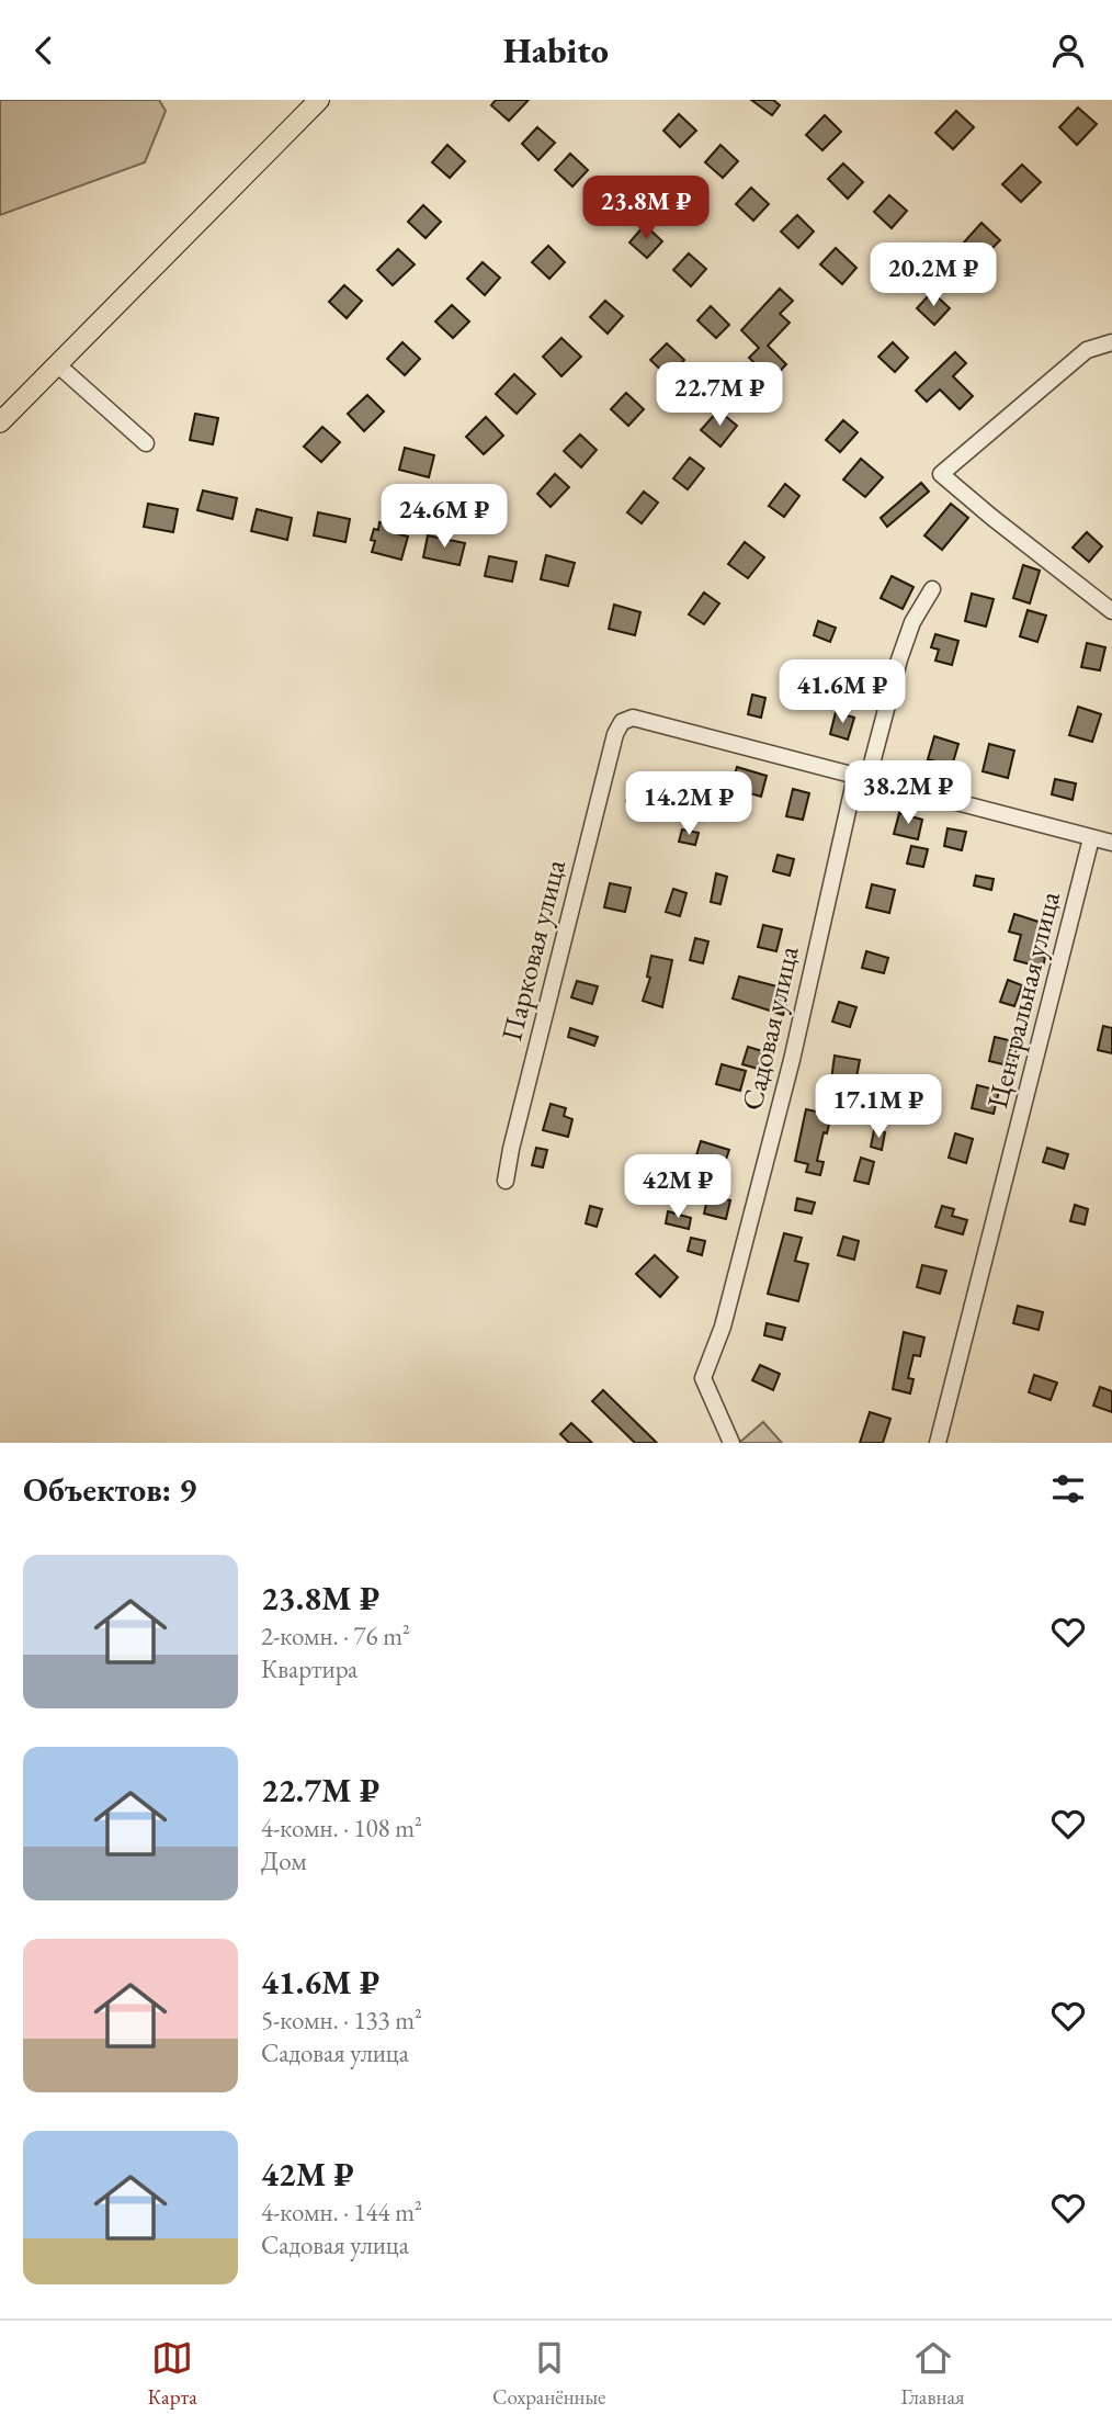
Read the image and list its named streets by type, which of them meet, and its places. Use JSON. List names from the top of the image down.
{
  "streets": {
    "street": ["Парковая улица", "Центральная улица", "Садовая улица"]
  },
  "crossings": [
    ["Парковая улица", "Садовая улица"]
  ],
  "page": {
    "header": "Habito",
    "price": [
      "23.8M ₽",
      "20.2M ₽",
      "22.7M ₽",
      "24.6M ₽",
      "41.6M ₽",
      "38.2M ₽",
      "14.2M ₽",
      "17.1M ₽",
      "42M ₽"
    ],
    "heading": "Объектов: 9",
    "list": [
      {
        "name": "23.8M ₽",
        "note": "2-комн. · 76 m² · Квартира"
      },
      {
        "name": "22.7M ₽",
        "note": "4-комн. · 108 m² · Дом"
      },
      {
        "name": "41.6M ₽",
        "note": "5-комн. · 133 m² · Садовая улица"
      },
      {
        "name": "42M ₽",
        "note": "4-комн. · 144 m² · Садовая улица"
      }
    ],
    "tabs": ["Карта", "Сохранённые", "Главная"]
  }
}
